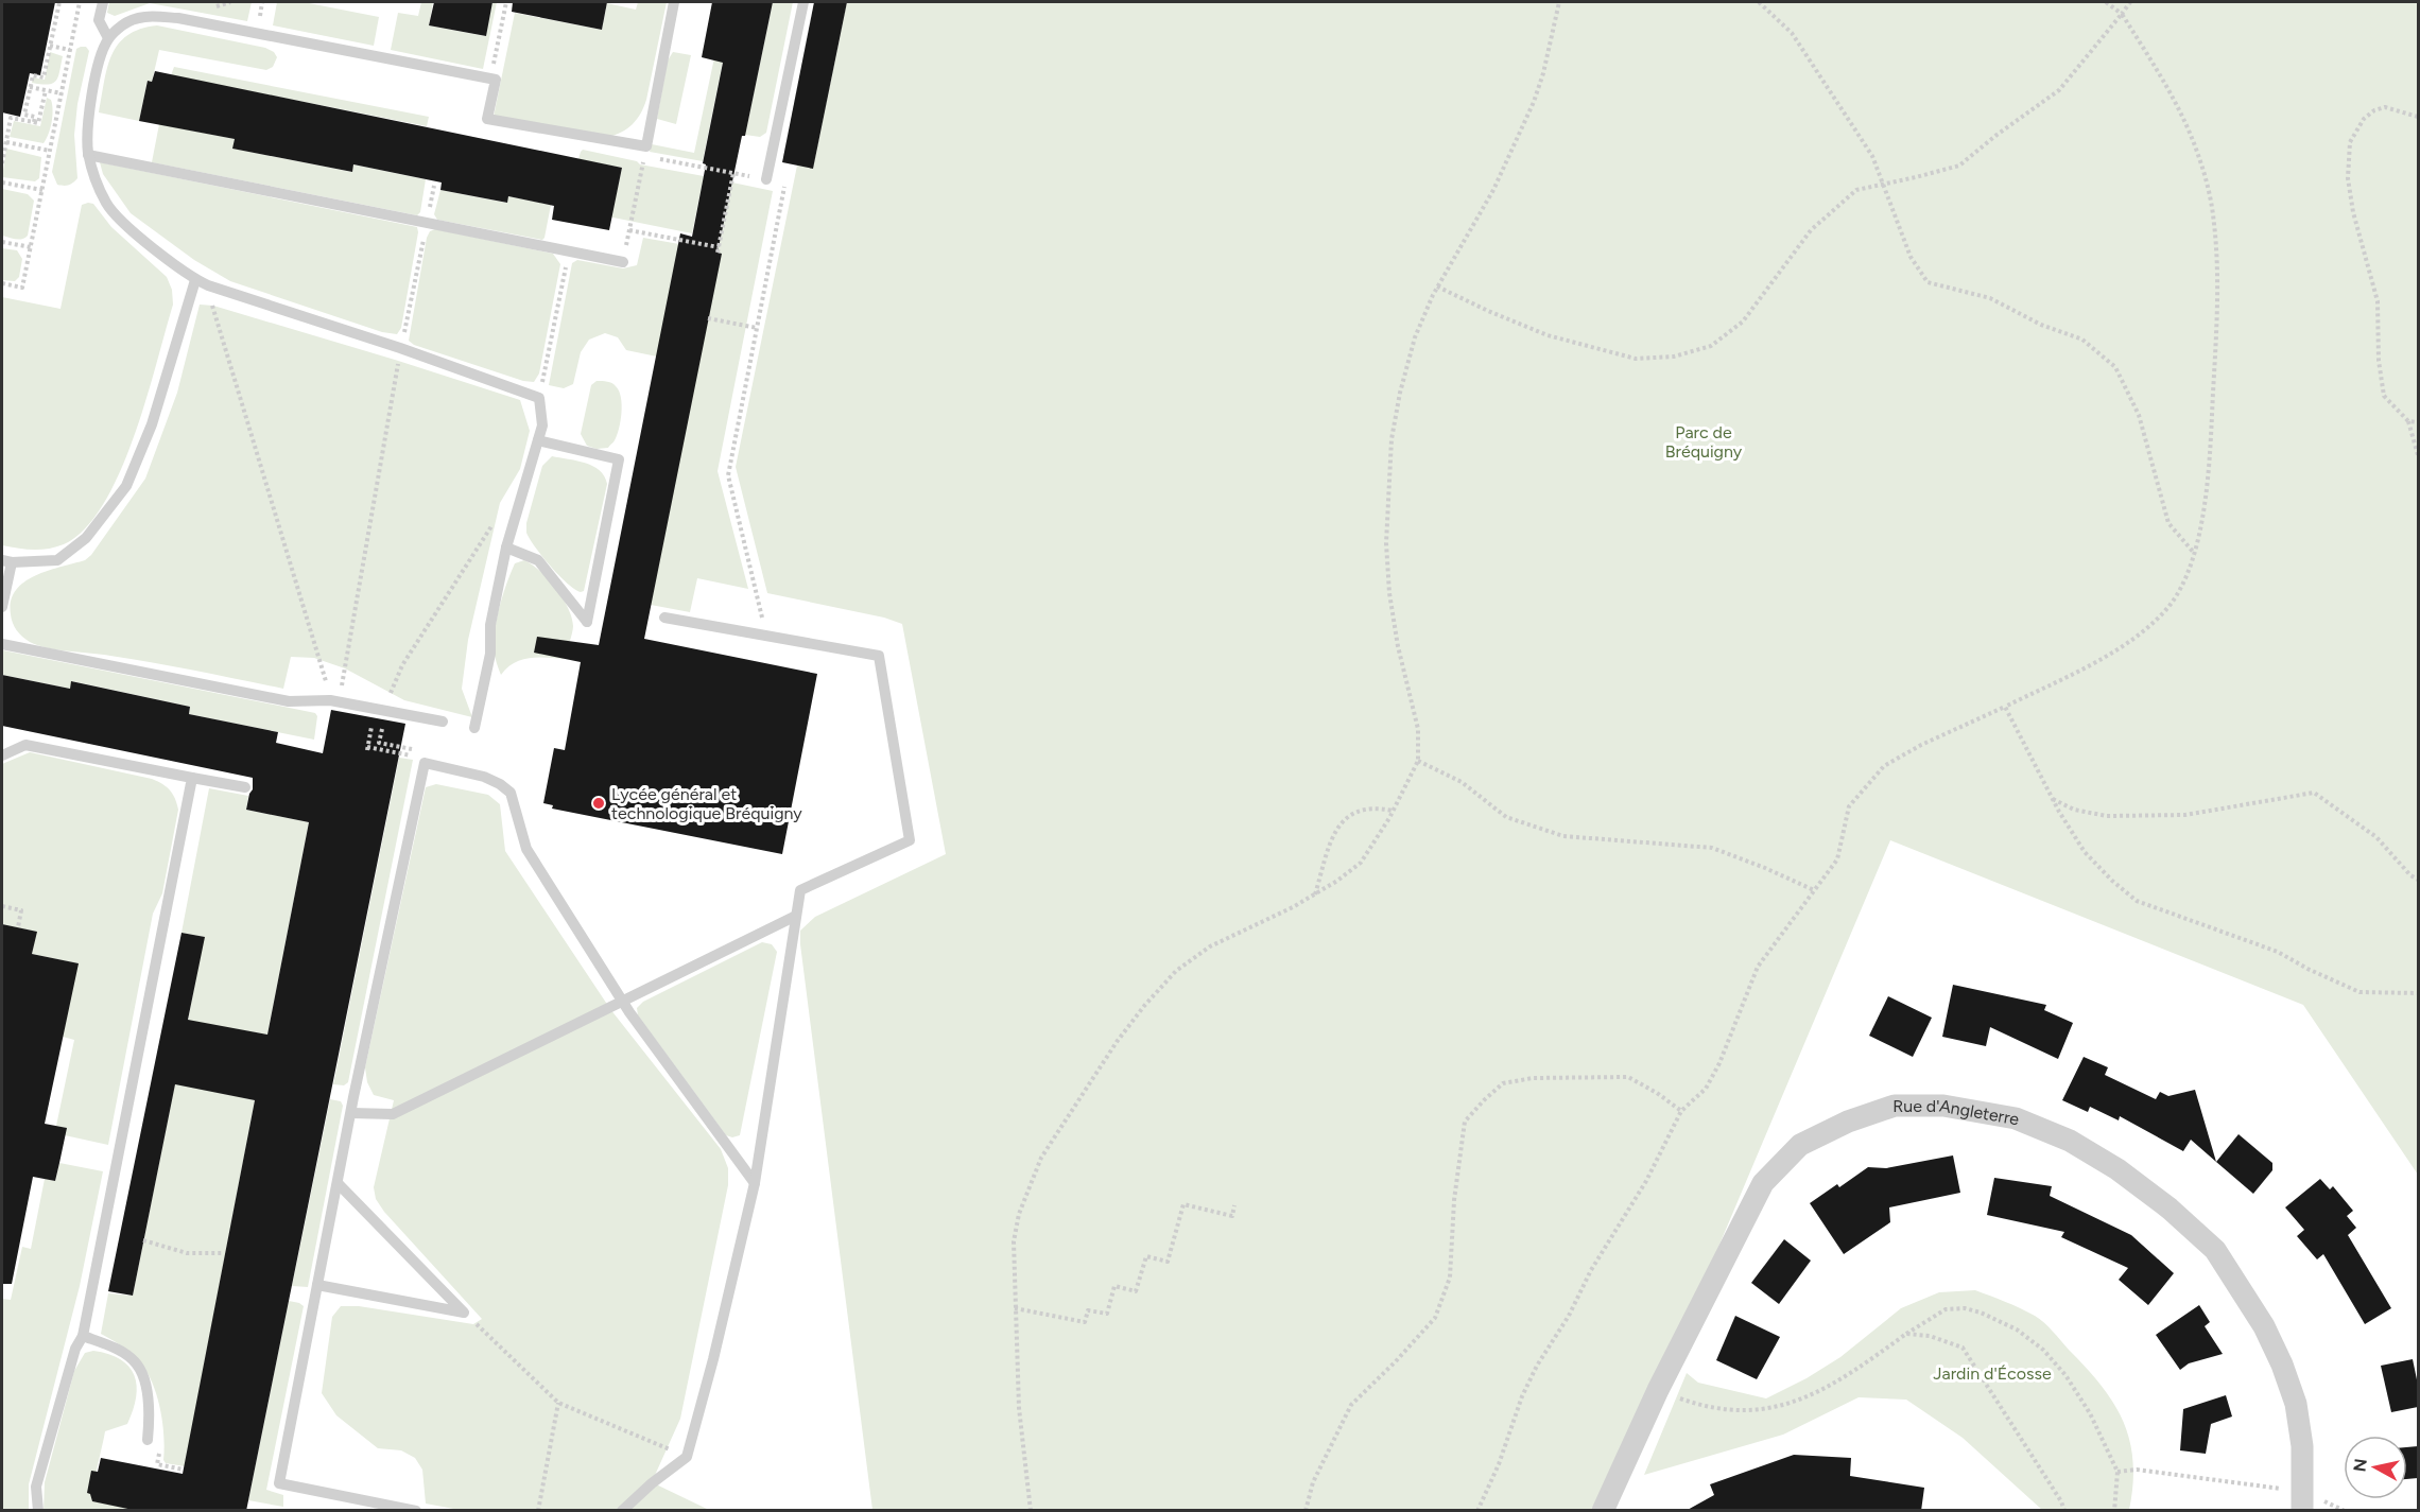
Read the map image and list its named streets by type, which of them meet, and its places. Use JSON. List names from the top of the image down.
{
  "streets": {
    "street": ["Rue d'Angleterre"]
  },
  "parks": ["Parc de Bréquigny", "Jardin d'Écosse"],
  "places": ["Lycée général et technologique Bréquigny"],
  "north": "left"
}
